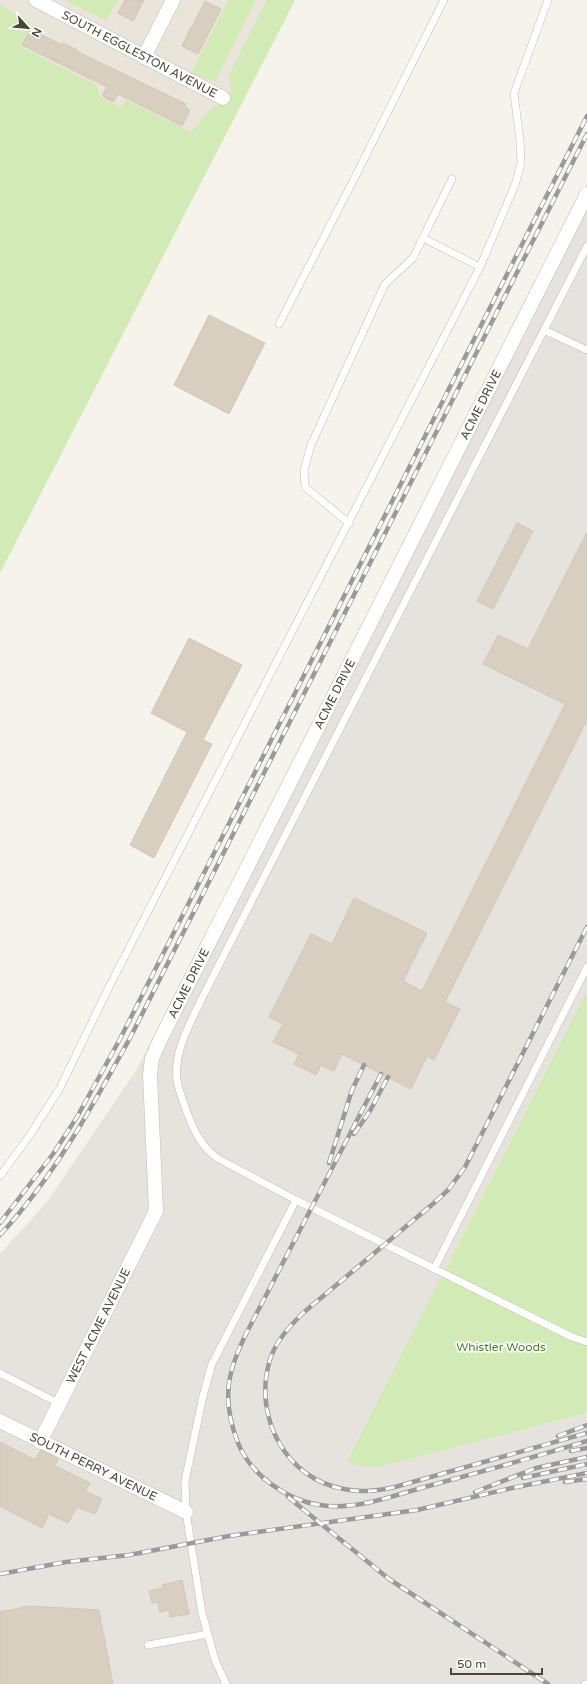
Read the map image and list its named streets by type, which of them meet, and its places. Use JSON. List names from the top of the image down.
{
  "streets": {
    "street": [
      "SOUTH EGGLESTON AVENUE",
      "ACME DRIVE",
      "WEST ACME AVENUE",
      "SOUTH PERRY AVENUE"
    ]
  },
  "crossings": [
    ["ACME DRIVE", "WEST ACME AVENUE"],
    ["WEST ACME AVENUE", "SOUTH PERRY AVENUE"]
  ],
  "parks": ["Whistler Woods"],
  "scale_bar": "50 m",
  "north": "bottom right"
}
